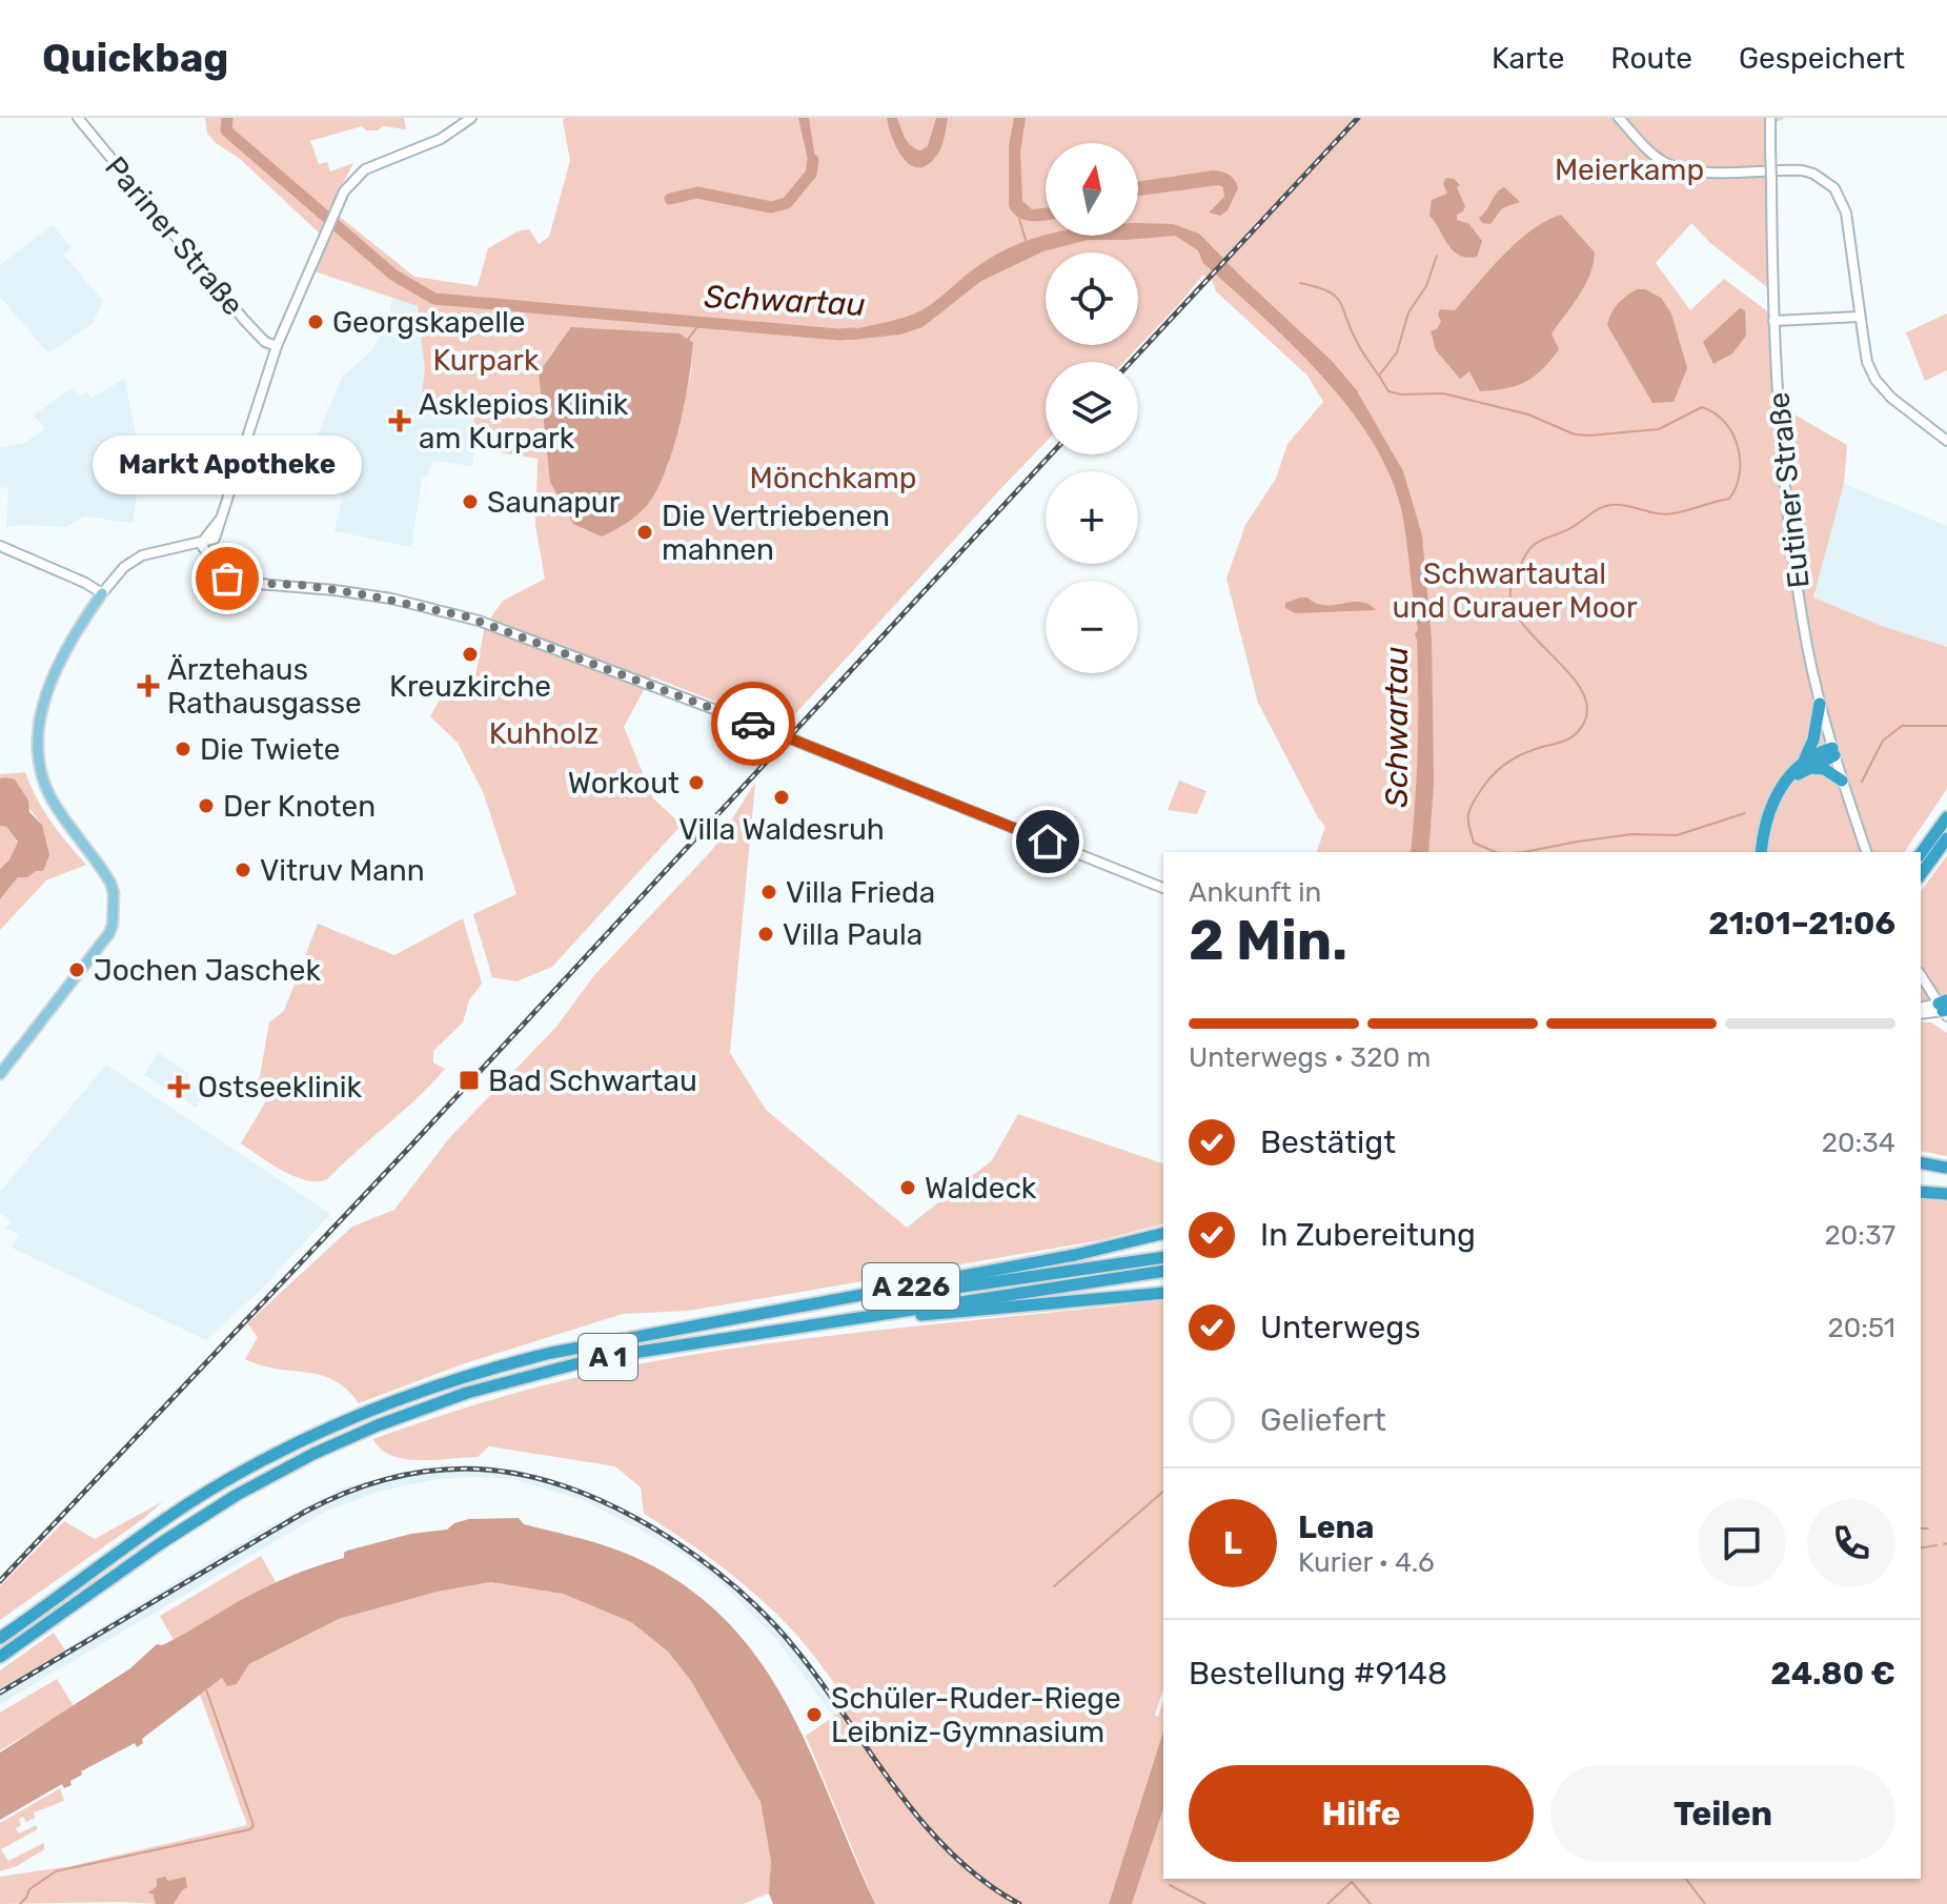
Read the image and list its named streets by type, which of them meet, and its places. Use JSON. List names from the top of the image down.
{
  "streets": {
    "highway": ["A 226", "A 1"],
    "street": ["Pariner Straße", "Eutiner Straße"]
  },
  "crossings": [
    ["A 226", "A 1"]
  ],
  "water": ["Schwartau"],
  "parks": [
    "Meierkamp",
    "Kurpark",
    "Mönchkamp",
    "Schwartautal und Curauer Moor",
    "Kuhholz"
  ],
  "places": {
    "other": [
      "Georgskapelle",
      "Saunapur",
      "Die Vertriebenen mahnen",
      "Markt Apotheke",
      "Kreuzkirche",
      "Die Twiete",
      "Workout",
      "Villa Waldesruh",
      "Der Knoten",
      "Vitruv Mann",
      "Villa Frieda",
      "Villa Paula",
      "Jochen Jaschek",
      "Waldeck",
      "Schüler-Ruder-Riege Leibniz-Gymnasium"
    ],
    "health": ["Asklepios Klinik am Kurpark", "Ärztehaus Rathausgasse", "Ostseeklinik"],
    "transit": ["Bad Schwartau"]
  },
  "north": "top",
  "page": {
    "header": "Quickbag",
    "nav": ["Karte", "Route", "Gespeichert"],
    "map_buttons": ["+", "−"],
    "bubble": "Markt Apotheke",
    "heading": ["2 Min.", "Ankunft in", "21:01–21:06"],
    "panel": [
      "Lena",
      "Kurier · 4.6",
      "Bestellung #9148",
      "24.80 €"
    ],
    "bar": "Unterwegs · 320 m",
    "list": [
      ["Bestätigt", "20:34"],
      ["In Zubereitung", "20:37"],
      ["Unterwegs", "20:51"],
      "Geliefert"
    ],
    "round": "L",
    "buttons": ["Hilfe", "Teilen"]
  }
}
